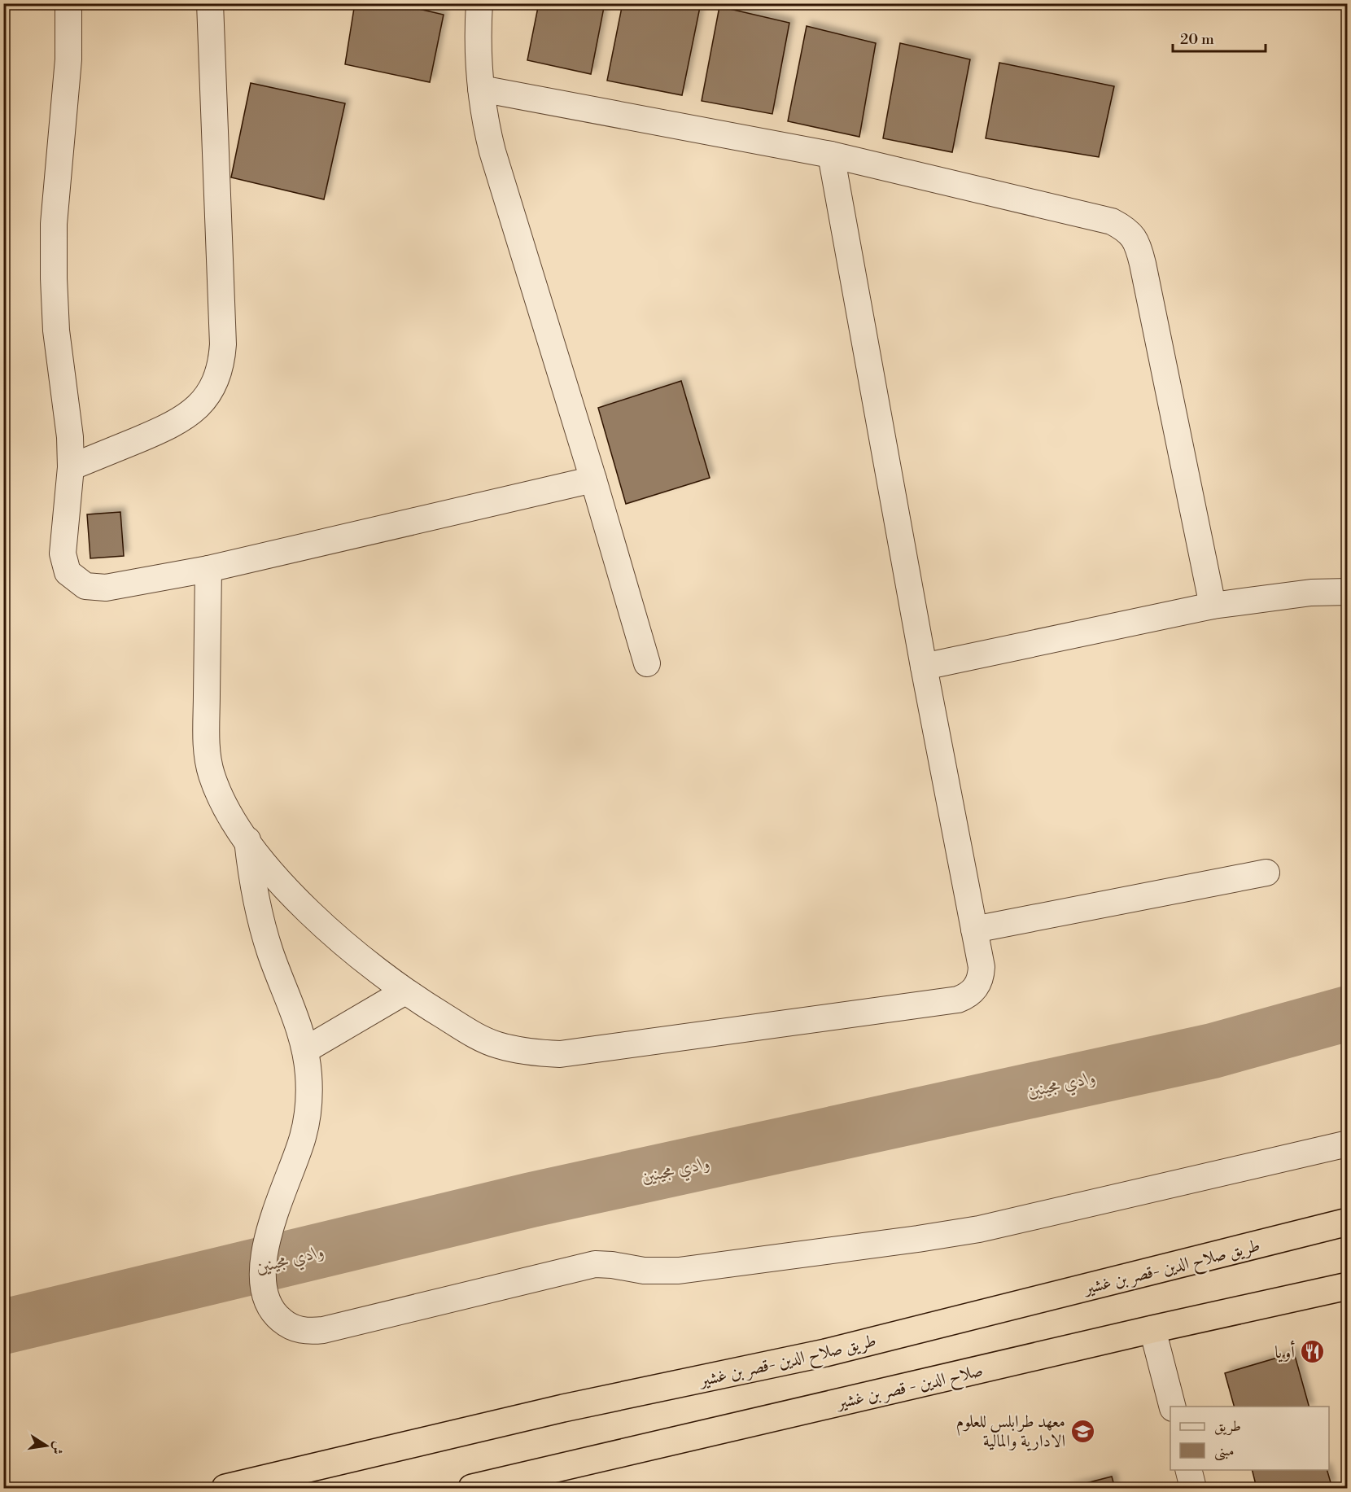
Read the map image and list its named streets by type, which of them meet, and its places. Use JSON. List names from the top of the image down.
{
  "streets": {
    "highway": ["طريق صلاح الدين -قصر بن غشير", "صلاح الدين - قصر بن غشير"]
  },
  "water": ["وادي مجينين"],
  "places": {
    "restaurant": ["أويا"],
    "school or university": ["معهد طرابلس للعلوم الادارية والمالية"]
  },
  "legend": ["طريق", "مبنى"],
  "scale_bar": "20 m",
  "north": "right"
}
